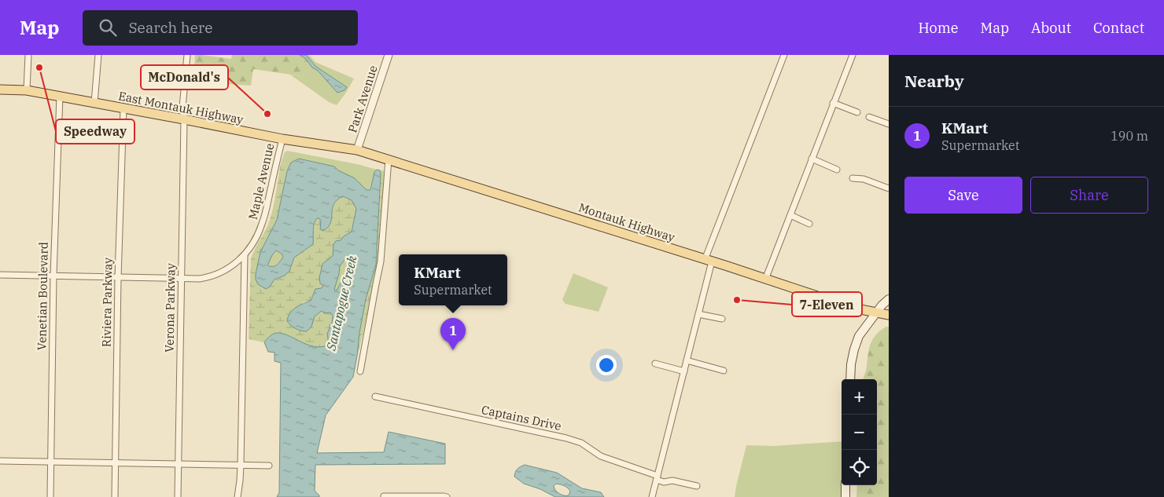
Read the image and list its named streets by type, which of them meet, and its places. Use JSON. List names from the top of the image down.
{
  "streets": {
    "main road": ["East Montauk Highway", "Montauk Highway"],
    "street": [
      "Park Avenue",
      "Maple Avenue",
      "Venetian Boulevard",
      "Riviera Parkway",
      "Verona Parkway",
      "Captains Drive"
    ]
  },
  "crossings": [
    ["Park Avenue", "East Montauk Highway"],
    ["Park Avenue", "Montauk Highway"],
    ["East Montauk Highway", "Maple Avenue"],
    ["East Montauk Highway", "Montauk Highway"],
    ["East Montauk Highway", "Venetian Boulevard"],
    ["East Montauk Highway", "Riviera Parkway"],
    ["East Montauk Highway", "Verona Parkway"],
    ["Maple Avenue", "Venetian Boulevard"],
    ["Maple Avenue", "Riviera Parkway"],
    ["Maple Avenue", "Verona Parkway"]
  ],
  "water": ["Santapogue Creek"],
  "places": ["Speedway", "McDonald's", "7-Eleven"],
  "page": {
    "header": "Map",
    "search": "Search here",
    "nav": [
      "Home",
      "Map",
      "About",
      "Contact"
    ],
    "heading": "Nearby",
    "list": [
      {
        "mark": "1",
        "name": "KMart",
        "note": "Supermarket",
        "value": "190 m"
      }
    ],
    "buttons": ["Save", "Share"],
    "popup": ["KMart", "Supermarket"],
    "pins": "1",
    "map_buttons": ["+", "−"]
  }
}
